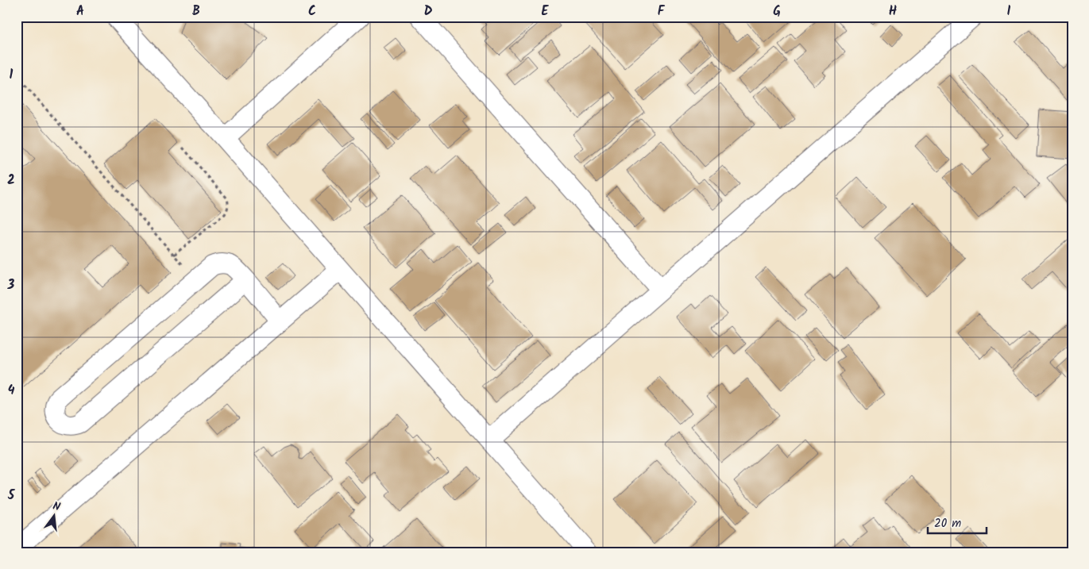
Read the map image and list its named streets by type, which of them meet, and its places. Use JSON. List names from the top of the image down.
{
  "scale_bar": "20 m",
  "north": "top",
  "grid": {
    "columns": [
      "A",
      "B",
      "C",
      "D",
      "E",
      "F",
      "G",
      "H",
      "I"
    ],
    "rows": [
      "1",
      "2",
      "3",
      "4",
      "5"
    ]
  }
}
